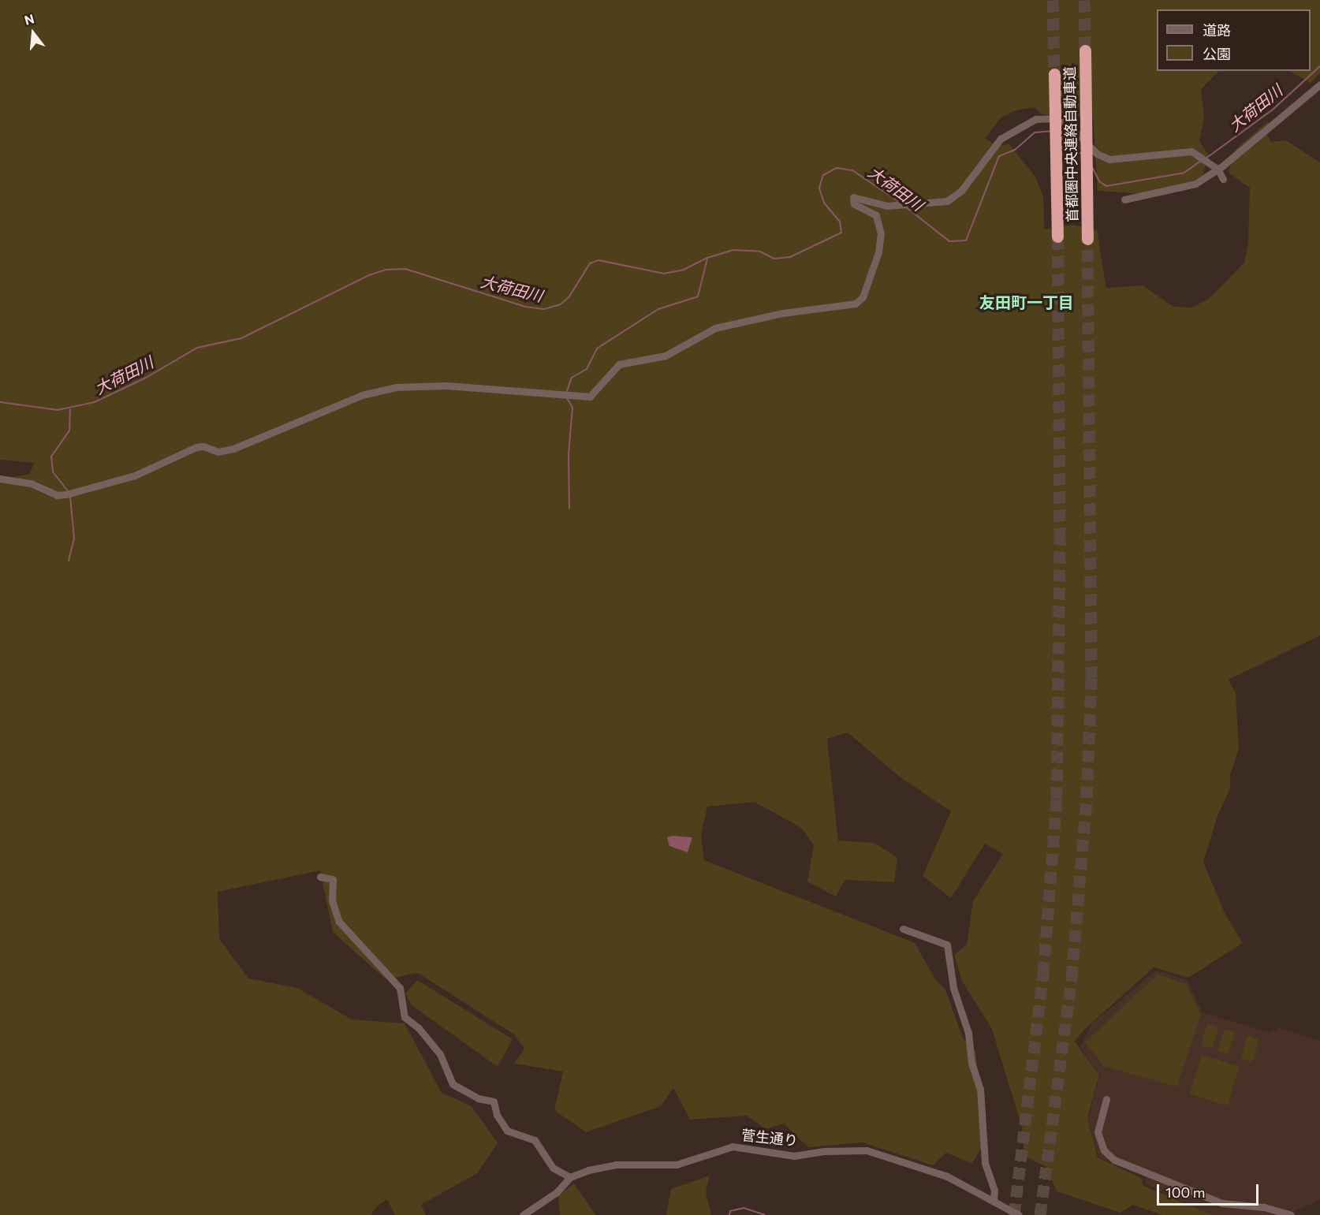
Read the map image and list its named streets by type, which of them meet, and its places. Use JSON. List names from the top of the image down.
{
  "streets": {
    "highway": ["首都圏中央連絡自動車道"],
    "street": ["菅生通り"]
  },
  "districts": ["友田町一丁目"],
  "water": ["大荷田川"],
  "legend": ["道路", "公園"],
  "scale_bar": "100 m",
  "north": "top"
}
